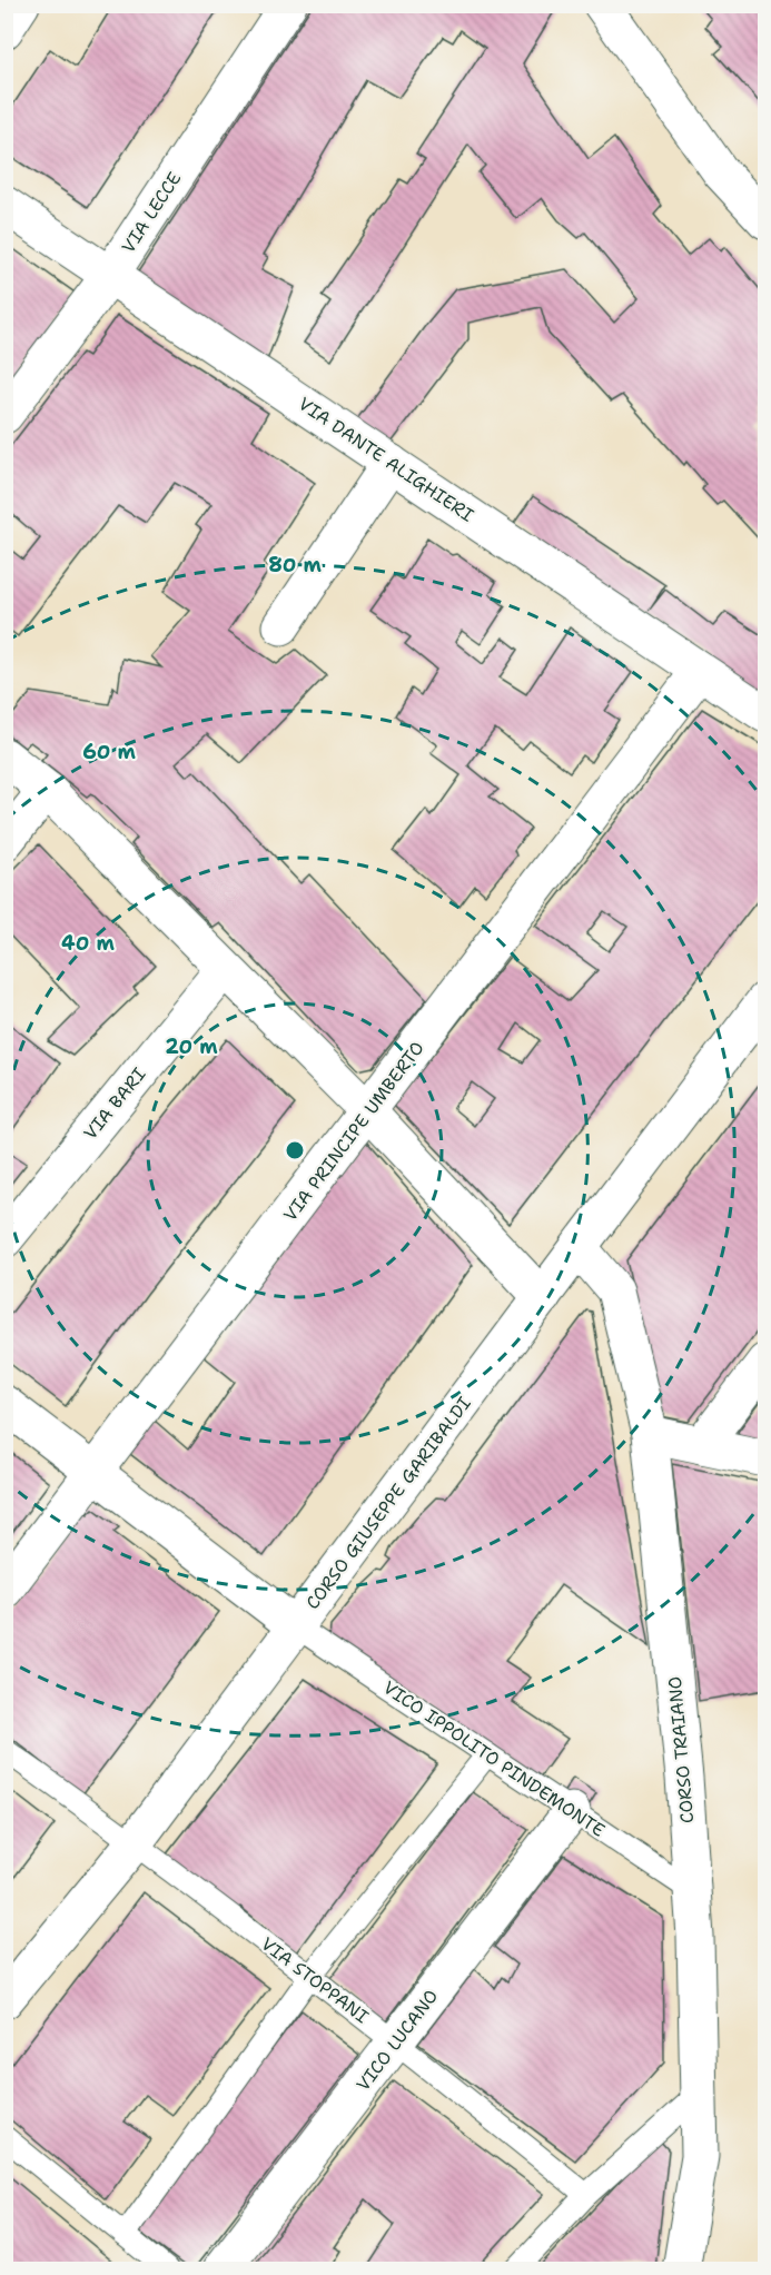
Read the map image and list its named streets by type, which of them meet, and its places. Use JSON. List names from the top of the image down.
{
  "streets": {
    "street": [
      "VIA LECCE",
      "VIA DANTE ALIGHIERI",
      "VIA BARI",
      "VIA PRINCIPE UMBERTO",
      "CORSO GIUSEPPE GARIBALDI",
      "CORSO TRAIANO",
      "VICO LUCANO"
    ],
    "lane": ["VICO IPPOLITO PINDEMONTE", "VIA STOPPANI"]
  },
  "crossings": [
    ["VIA LECCE", "VIA DANTE ALIGHIERI"],
    ["VIA DANTE ALIGHIERI", "VIA PRINCIPE UMBERTO"],
    ["CORSO GIUSEPPE GARIBALDI", "CORSO TRAIANO"],
    ["CORSO GIUSEPPE GARIBALDI", "VICO IPPOLITO PINDEMONTE"],
    ["CORSO GIUSEPPE GARIBALDI", "VIA STOPPANI"],
    ["CORSO TRAIANO", "VICO IPPOLITO PINDEMONTE"],
    ["VICO IPPOLITO PINDEMONTE", "VICO LUCANO"],
    ["VIA STOPPANI", "VICO LUCANO"]
  ],
  "rings": [
    "80 m",
    "60 m",
    "40 m",
    "20 m"
  ]
}
